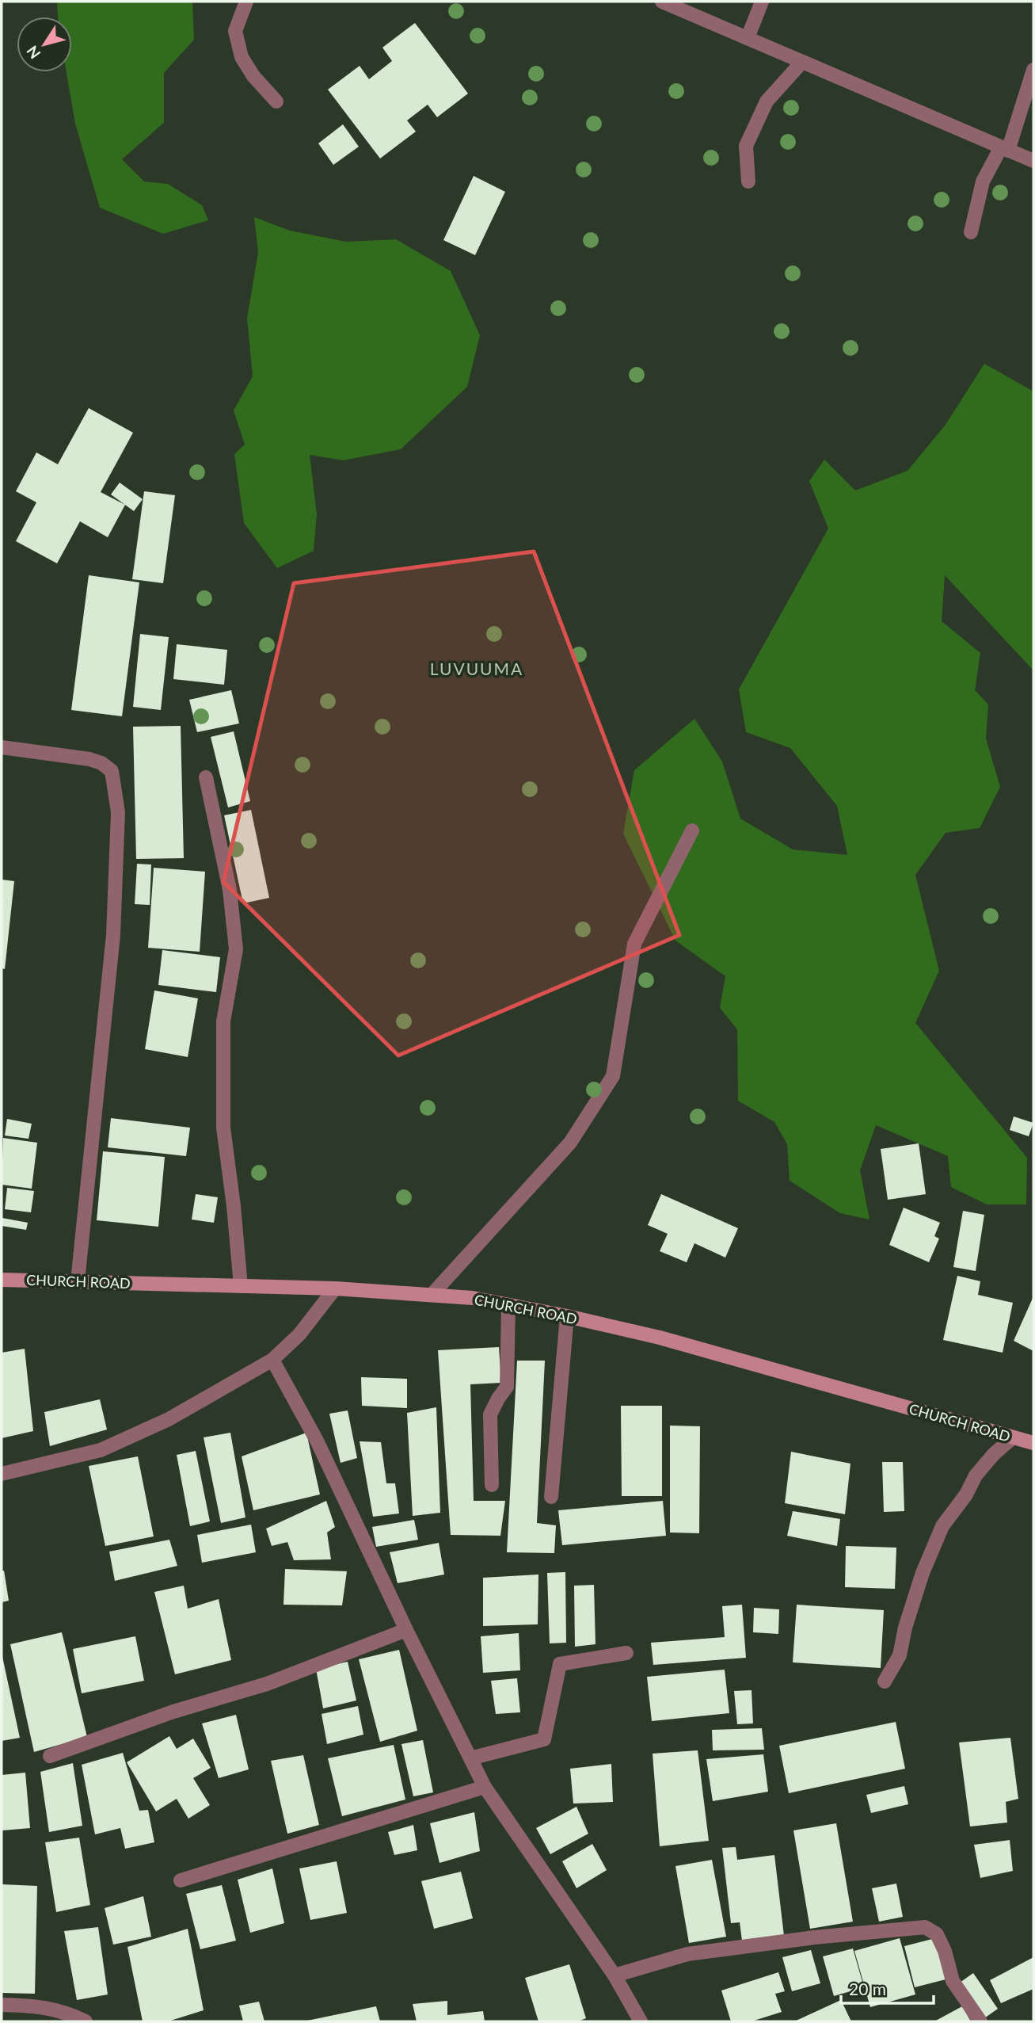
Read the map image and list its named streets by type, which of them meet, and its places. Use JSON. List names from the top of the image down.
{
  "streets": {
    "street": ["CHURCH ROAD"]
  },
  "districts": ["LUVUUMA"],
  "scale_bar": "20 m",
  "north": "bottom left"
}
